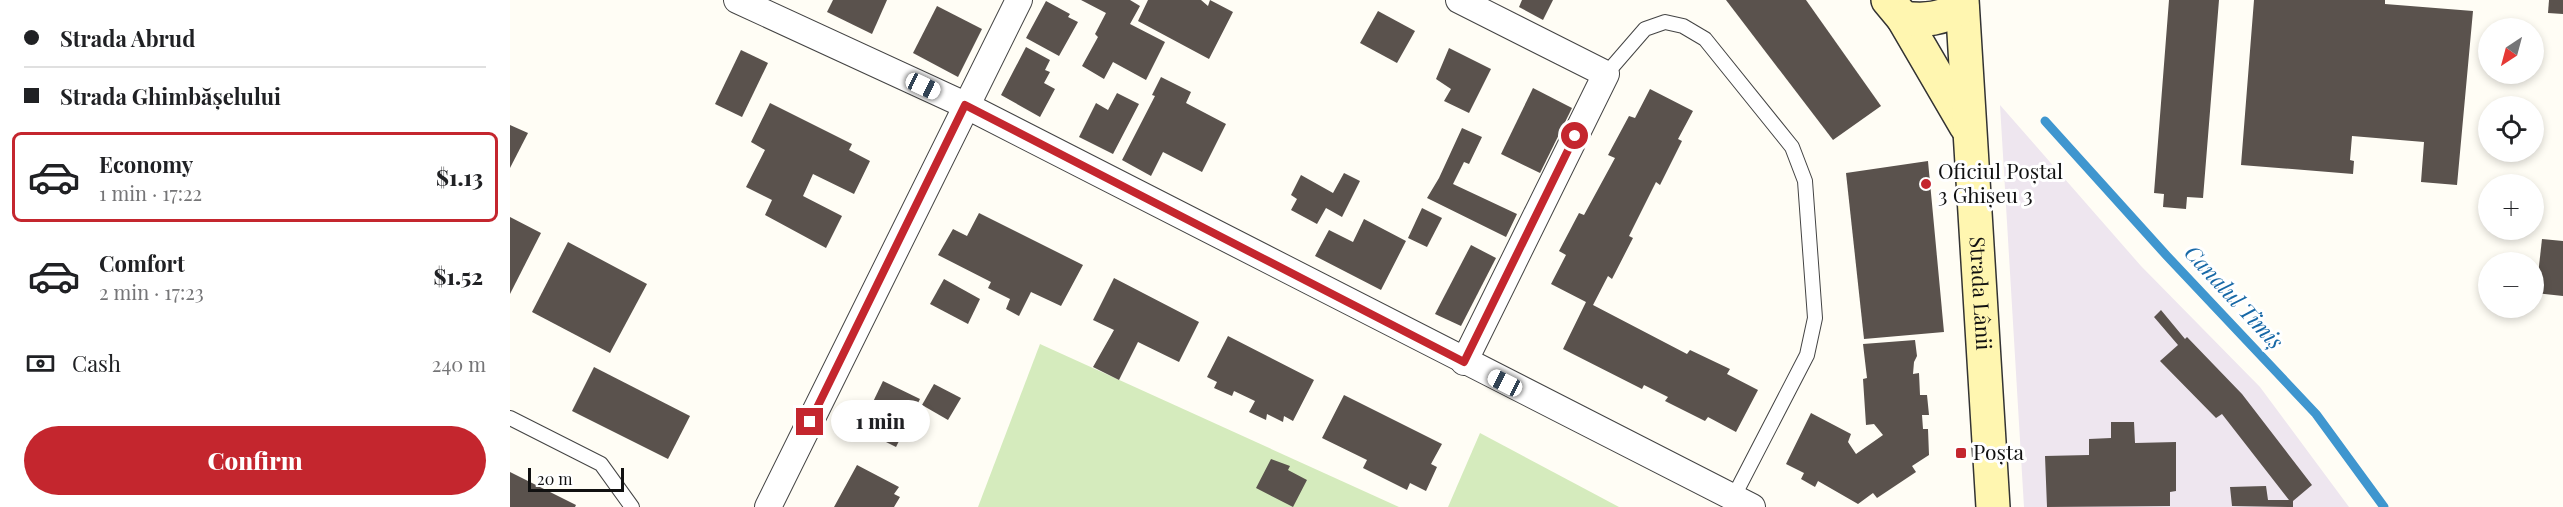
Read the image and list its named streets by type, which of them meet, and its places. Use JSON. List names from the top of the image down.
{
  "streets": {
    "main road": ["Strada Lânii"]
  },
  "water": ["Canalul Timiș"],
  "places": {
    "other": ["Oficiul Poștal 3 Ghișeu 3"],
    "transit": ["Poșta"]
  },
  "scale_bar": "20 m",
  "north": "bottom left",
  "page": {
    "banner": ["Strada Abrud", "Strada Ghimbășelului"],
    "map_buttons": ["+", "−"],
    "list": [
      {
        "name": "Economy",
        "note": "1 min · 17:22",
        "value": "$1.13"
      },
      {
        "name": "Comfort",
        "note": "2 min · 17:23",
        "value": "$1.52"
      }
    ],
    "pay": ["Cash", "240 m"],
    "bubble": "1 min",
    "buttons": "Confirm",
    "scale": "20 m"
  }
}
